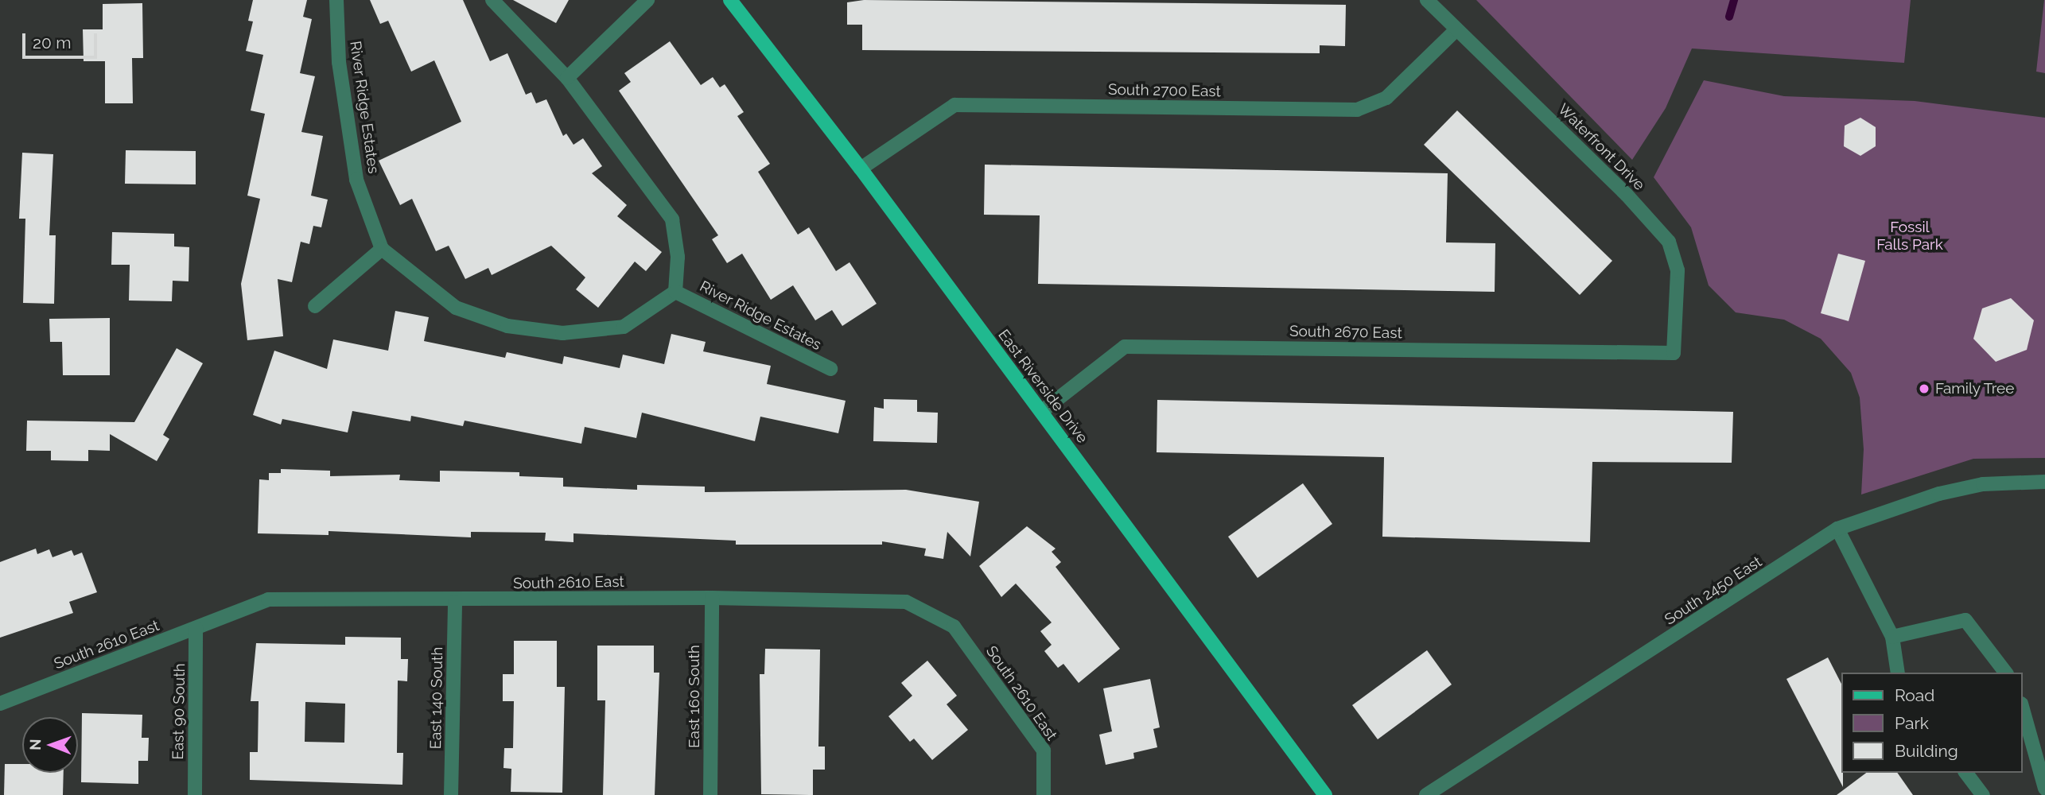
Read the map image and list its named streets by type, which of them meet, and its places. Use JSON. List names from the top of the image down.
{
  "streets": {
    "main road": ["East Riverside Drive"],
    "street": [
      "South 2700 East",
      "River Ridge Estates",
      "Waterfront Drive",
      "South 2670 East",
      "South 2610 East",
      "South 2450 East",
      "East 160 South",
      "East 140 South",
      "East 90 South"
    ]
  },
  "crossings": [
    ["South 2700 East", "Waterfront Drive"],
    ["South 2700 East", "East Riverside Drive"],
    ["Waterfront Drive", "South 2670 East"],
    ["South 2670 East", "East Riverside Drive"],
    ["South 2610 East", "East 160 South"],
    ["South 2610 East", "East 140 South"],
    ["South 2610 East", "East 90 South"]
  ],
  "parks": ["Fossil Falls Park"],
  "places": ["Family Tree"],
  "legend": ["Road", "Park", "Building"],
  "scale_bar": "20 m",
  "north": "left"
}
